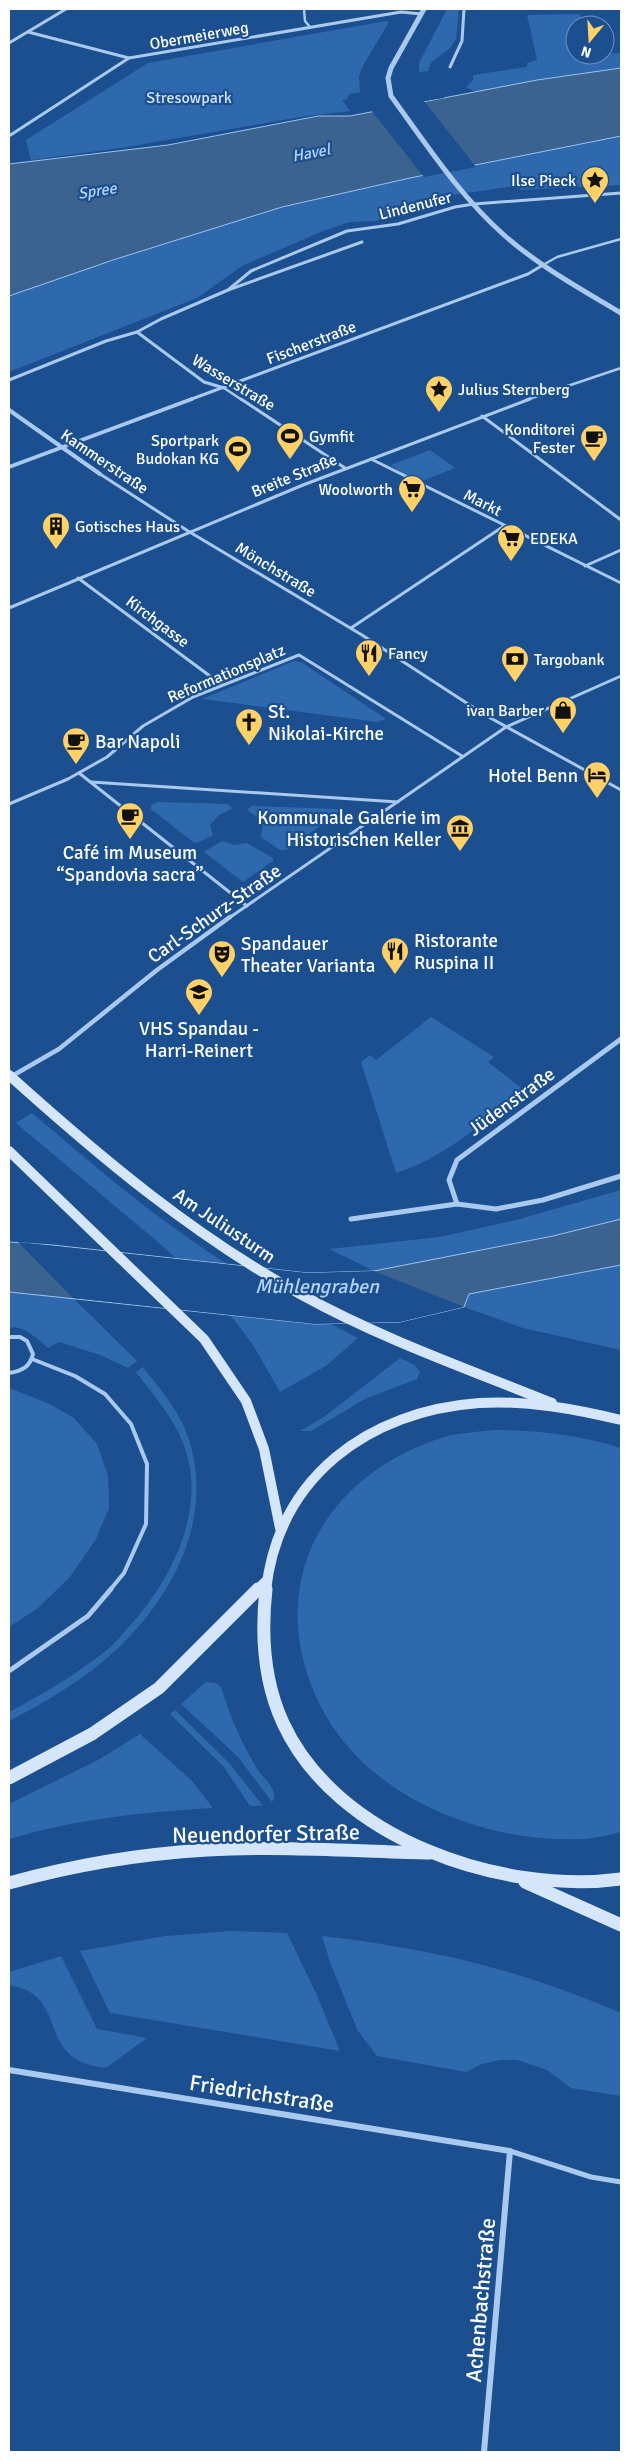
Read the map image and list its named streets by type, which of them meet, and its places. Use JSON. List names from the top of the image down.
{
  "streets": {
    "main road": ["Am Juliusturm", "Neuendorfer Straße"],
    "street": [
      "Obermeierweg",
      "Lindenufer",
      "Fischerstraße",
      "Wasserstraße",
      "Kammerstraße",
      "Breite Straße",
      "Markt",
      "Mönchstraße",
      "Kirchgasse",
      "Reformationsplatz",
      "Carl-Schurz-Straße",
      "Jüdenstraße",
      "Friedrichstraße",
      "Achenbachstraße"
    ]
  },
  "crossings": [
    ["Lindenufer", "Wasserstraße"],
    ["Fischerstraße", "Wasserstraße"],
    ["Fischerstraße", "Kammerstraße"],
    ["Wasserstraße", "Breite Straße"],
    ["Kammerstraße", "Breite Straße"],
    ["Kammerstraße", "Mönchstraße"],
    ["Breite Straße", "Markt"],
    ["Breite Straße", "Mönchstraße"],
    ["Breite Straße", "Kirchgasse"],
    ["Mönchstraße", "Carl-Schurz-Straße"],
    ["Kirchgasse", "Reformationsplatz"],
    ["Reformationsplatz", "Carl-Schurz-Straße"],
    ["Carl-Schurz-Straße", "Am Juliusturm"],
    ["Friedrichstraße", "Achenbachstraße"]
  ],
  "water": ["Havel", "Spree", "Mühlengraben"],
  "parks": ["Stresowpark"],
  "places": {
    "place": ["Ilse Pieck", "Julius Sternberg"],
    "sports": ["Gymfit", "Sportpark Budokan KG"],
    "cafe": ["Konditorei Fester", "Bar Napoli", "Café im Museum “Spandovia sacra”"],
    "supermarket": ["Woolworth", "EDEKA"],
    "building": ["Gotisches Haus"],
    "restaurant": ["Fancy", "Ristorante Ruspina II"],
    "bank": ["Targobank"],
    "shop": ["ivan Barber"],
    "church": ["St. Nikolai-Kirche"],
    "hotel": ["Hotel Benn"],
    "museum": ["Kommunale Galerie im Historischen Keller"],
    "theatre": ["Spandauer Theater Varianta"],
    "school or university": ["VHS Spandau - Harri-Reinert"]
  },
  "north": "bottom"
}
